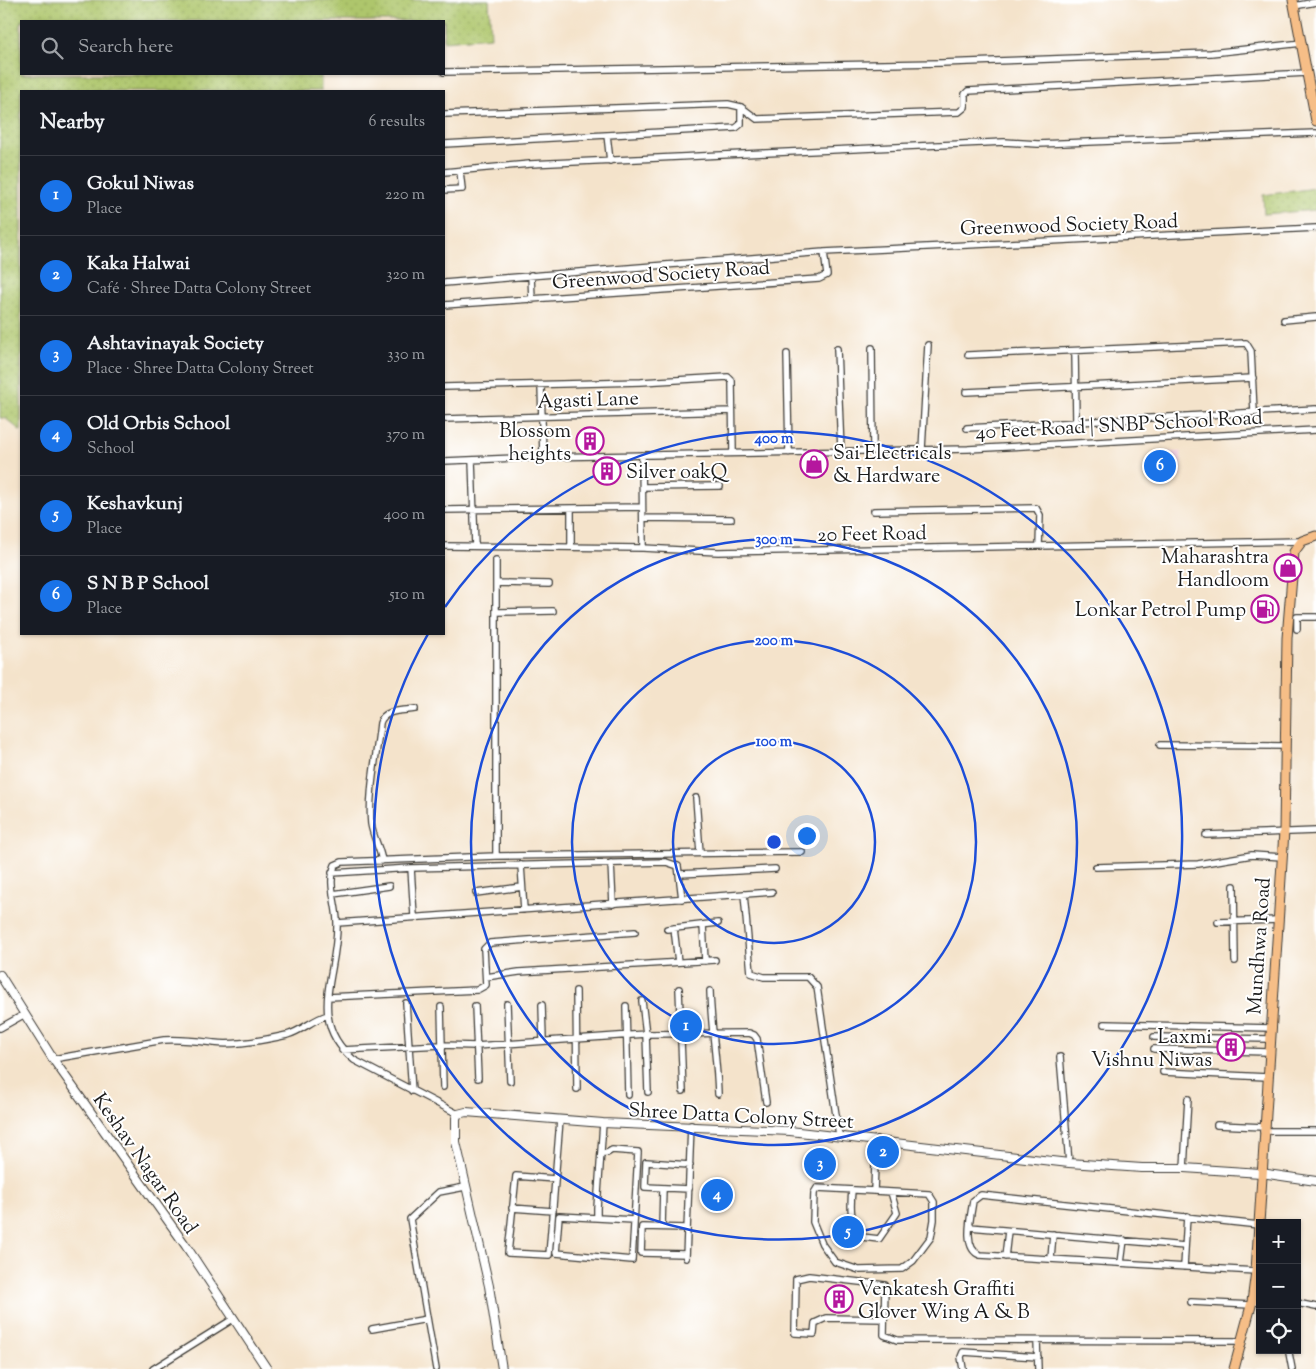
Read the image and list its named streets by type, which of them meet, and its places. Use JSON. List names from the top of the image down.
{
  "streets": {
    "main road": ["Mundhwa Road"],
    "street": [
      "Greenwood Society Road",
      "Agasti Lane",
      "40 Feet Road | SNBP School Road",
      "20 Feet Road",
      "Shree Datta Colony Street",
      "Keshav Nagar Road"
    ]
  },
  "crossings": [
    ["20 Feet Road", "Mundhwa Road"],
    ["Mundhwa Road", "Shree Datta Colony Street"]
  ],
  "places": {
    "building": [
      "Blossom heights",
      "Silver oakQ",
      "Laxmi Vishnu Niwas",
      "Venkatesh Graffiti Glover Wing A & B"
    ],
    "shop": ["Sai Electricals & Hardware", "Maharashtra Handloom"],
    "fuel station": ["Lonkar Petrol Pump"]
  },
  "page": {
    "search": "Search here",
    "heading": ["Nearby", "6 results"],
    "list": [
      {
        "mark": "1",
        "name": "Gokul Niwas",
        "note": "Place",
        "value": "220 m"
      },
      {
        "mark": "2",
        "name": "Kaka Halwai",
        "note": "Café · Shree Datta Colony Street",
        "value": "320 m"
      },
      {
        "mark": "3",
        "name": "Ashtavinayak Society",
        "note": "Place · Shree Datta Colony Street",
        "value": "330 m"
      },
      {
        "mark": "4",
        "name": "Old Orbis School",
        "note": "School",
        "value": "370 m"
      },
      {
        "mark": "5",
        "name": "Keshavkunj",
        "note": "Place",
        "value": "400 m"
      },
      {
        "mark": "6",
        "name": "S N B P School",
        "note": "Place",
        "value": "510 m"
      }
    ],
    "pins": [
      "6",
      "1",
      "2",
      "3",
      "4",
      "5"
    ],
    "map_buttons": ["+", "−"]
  },
  "rings": [
    "400 m",
    "300 m",
    "200 m",
    "100 m"
  ]
}
